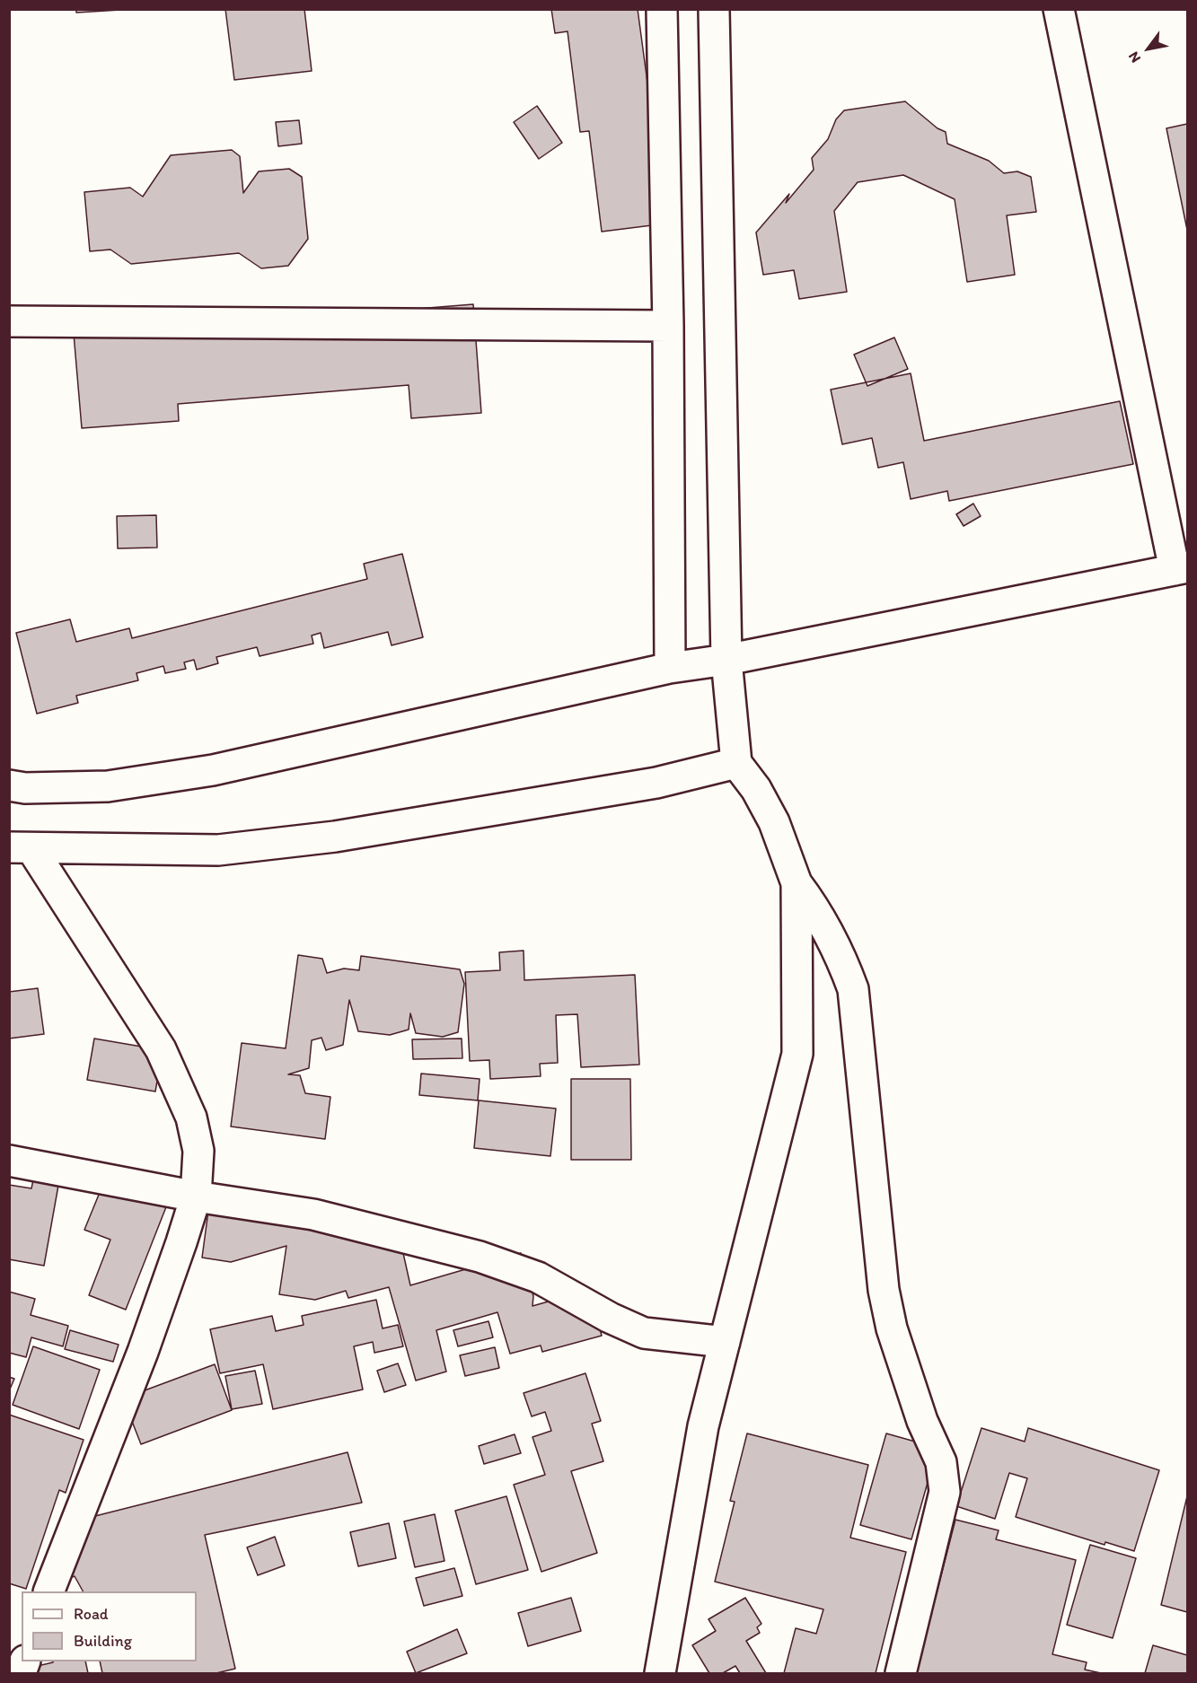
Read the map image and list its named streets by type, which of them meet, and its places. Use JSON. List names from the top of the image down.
{
  "legend": ["Road", "Building"],
  "north": "bottom left"
}
